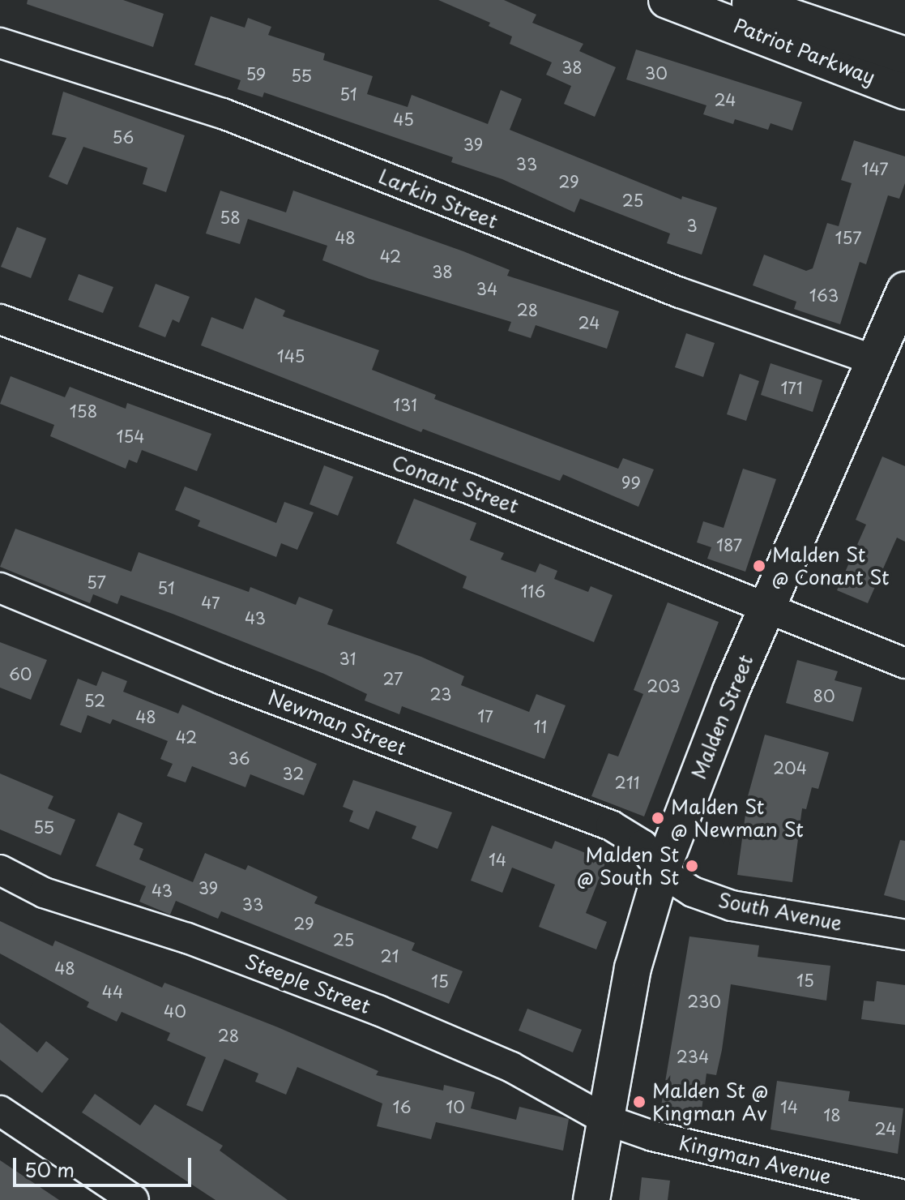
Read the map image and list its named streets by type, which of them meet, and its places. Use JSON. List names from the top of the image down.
{
  "streets": {
    "street": [
      "Patriot Parkway",
      "Larkin Street",
      "Conant Street",
      "Malden Street",
      "Newman Street",
      "South Avenue",
      "Steeple Street",
      "Kingman Avenue"
    ]
  },
  "crossings": [
    ["Larkin Street", "Malden Street"],
    ["Conant Street", "Malden Street"],
    ["Malden Street", "Newman Street"],
    ["Malden Street", "South Avenue"],
    ["Malden Street", "Steeple Street"],
    ["Malden Street", "Kingman Avenue"],
    ["Newman Street", "South Avenue"],
    ["Steeple Street", "Kingman Avenue"]
  ],
  "places": [
    "Malden St @ Conant St",
    "Malden St @ Newman St",
    "Malden St @ South St",
    "Malden St @ Kingman Av"
  ],
  "house_numbers": [
    "38",
    "30",
    "59",
    "55",
    "51",
    "24",
    "45",
    "56",
    "39",
    "33",
    "147",
    "29",
    "25",
    "58",
    "3",
    "48",
    "157",
    "42",
    "38",
    "34",
    "163",
    "28",
    "24",
    "145",
    "171",
    "131",
    "158",
    "154",
    "99",
    "187",
    "57",
    "51",
    "116",
    "47",
    "43",
    "31",
    "60",
    "27",
    "203",
    "23",
    "80",
    "52",
    "17",
    "48",
    "11",
    "42",
    "36",
    "204",
    "32",
    "211",
    "55",
    "14",
    "39",
    "43",
    "33",
    "29",
    "25",
    "21",
    "48",
    "15",
    "15",
    "44",
    "230",
    "40",
    "28",
    "234",
    "16",
    "10",
    "14",
    "18",
    "24"
  ],
  "scale_bar": "50 m"
}
